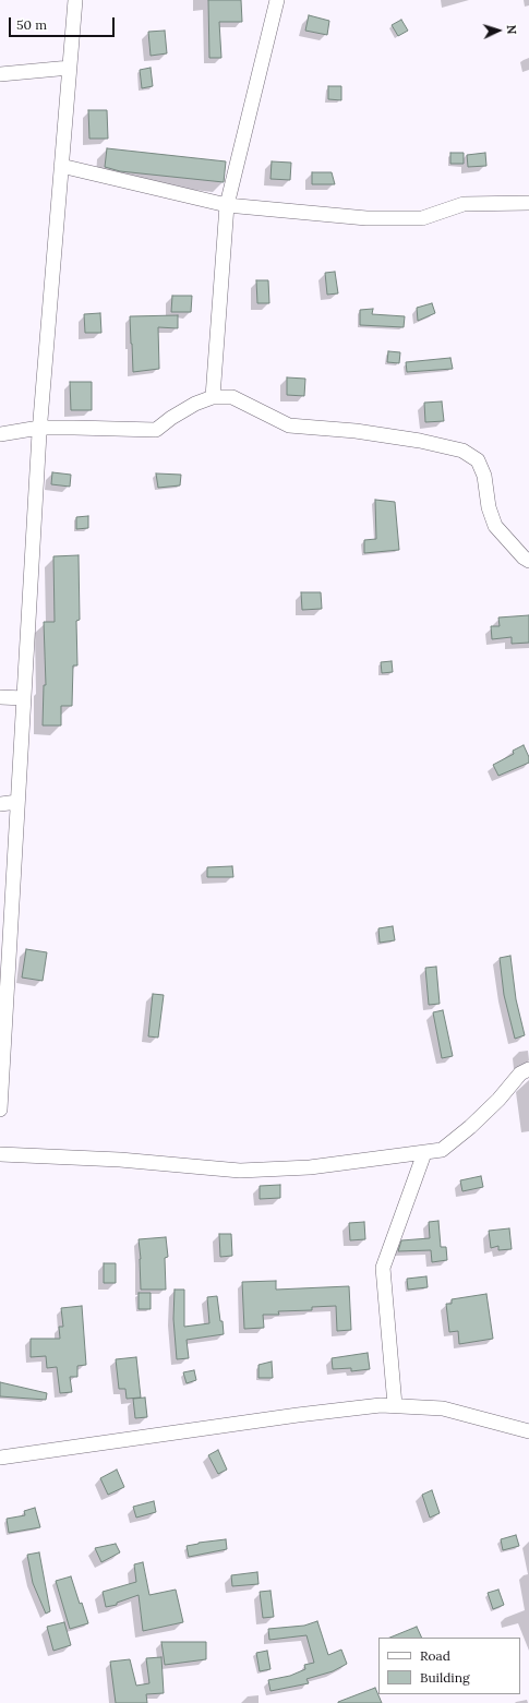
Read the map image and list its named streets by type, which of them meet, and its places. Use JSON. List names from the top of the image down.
{
  "legend": ["Road", "Building"],
  "scale_bar": "50 m",
  "north": "right"
}
